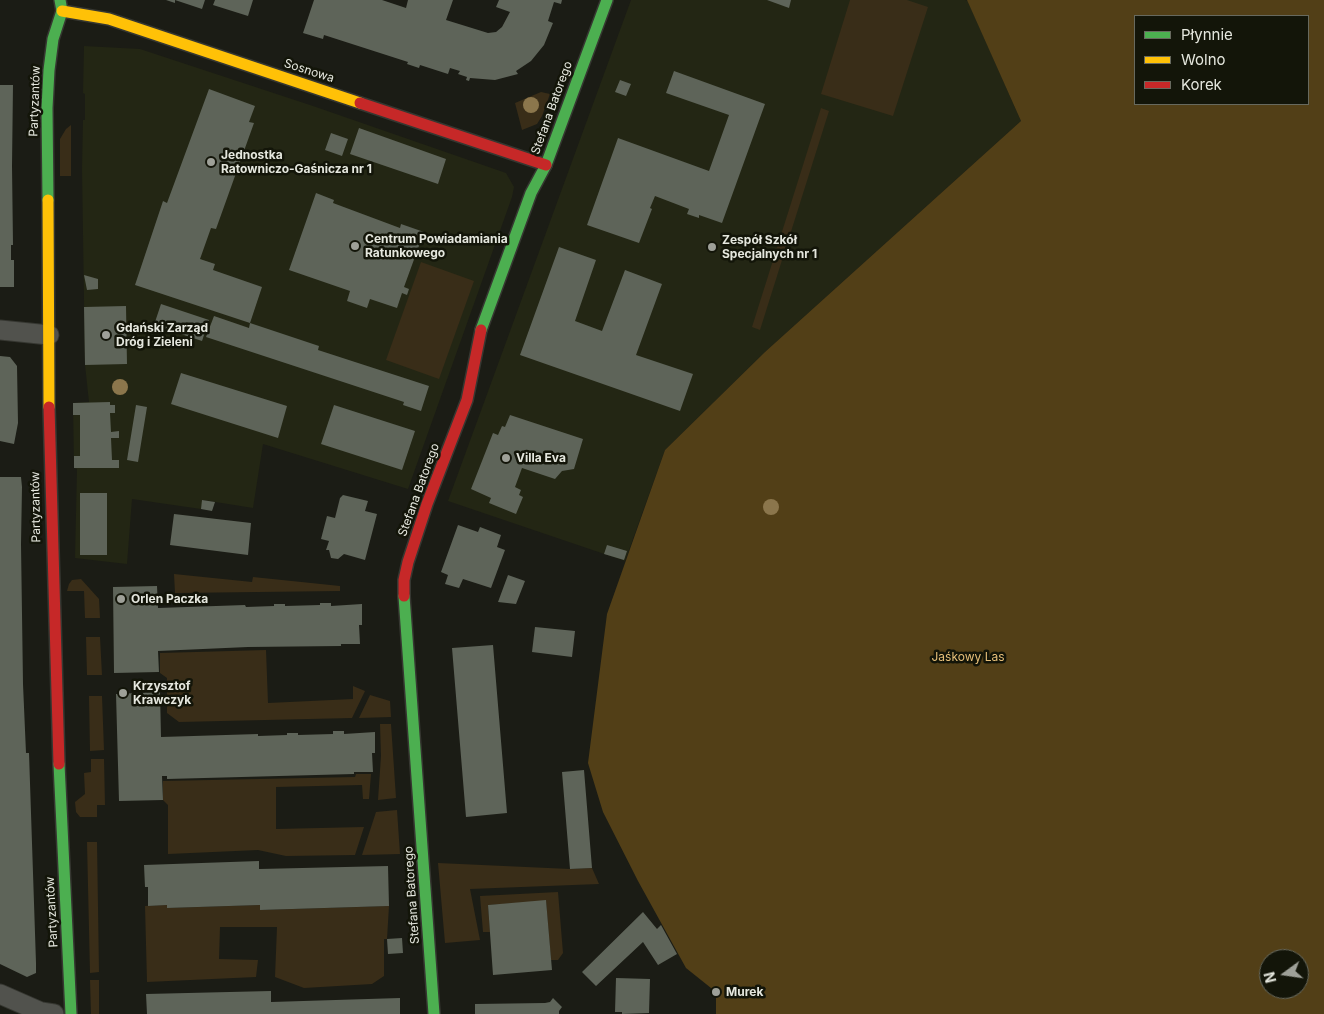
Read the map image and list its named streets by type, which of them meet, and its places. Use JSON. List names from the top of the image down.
{
  "streets": {
    "street": ["Sosnowa", "Partyzantów", "Stefana Batorego"]
  },
  "crossings": [
    ["Sosnowa", "Partyzantów"],
    ["Sosnowa", "Stefana Batorego"]
  ],
  "parks": ["Jaśkowy Las"],
  "places": [
    "Jednostka Ratowniczo-Gaśnicza nr 1",
    "Centrum Powiadamiania Ratunkowego",
    "Zespół Szkół Specjalnych nr 1",
    "Gdański Zarząd Dróg i Zieleni",
    "Villa Eva",
    "Orlen Paczka",
    "Krzysztof Krawczyk",
    "Murek"
  ],
  "legend": ["Płynnie", "Wolno", "Korek"],
  "north": "left"
}
